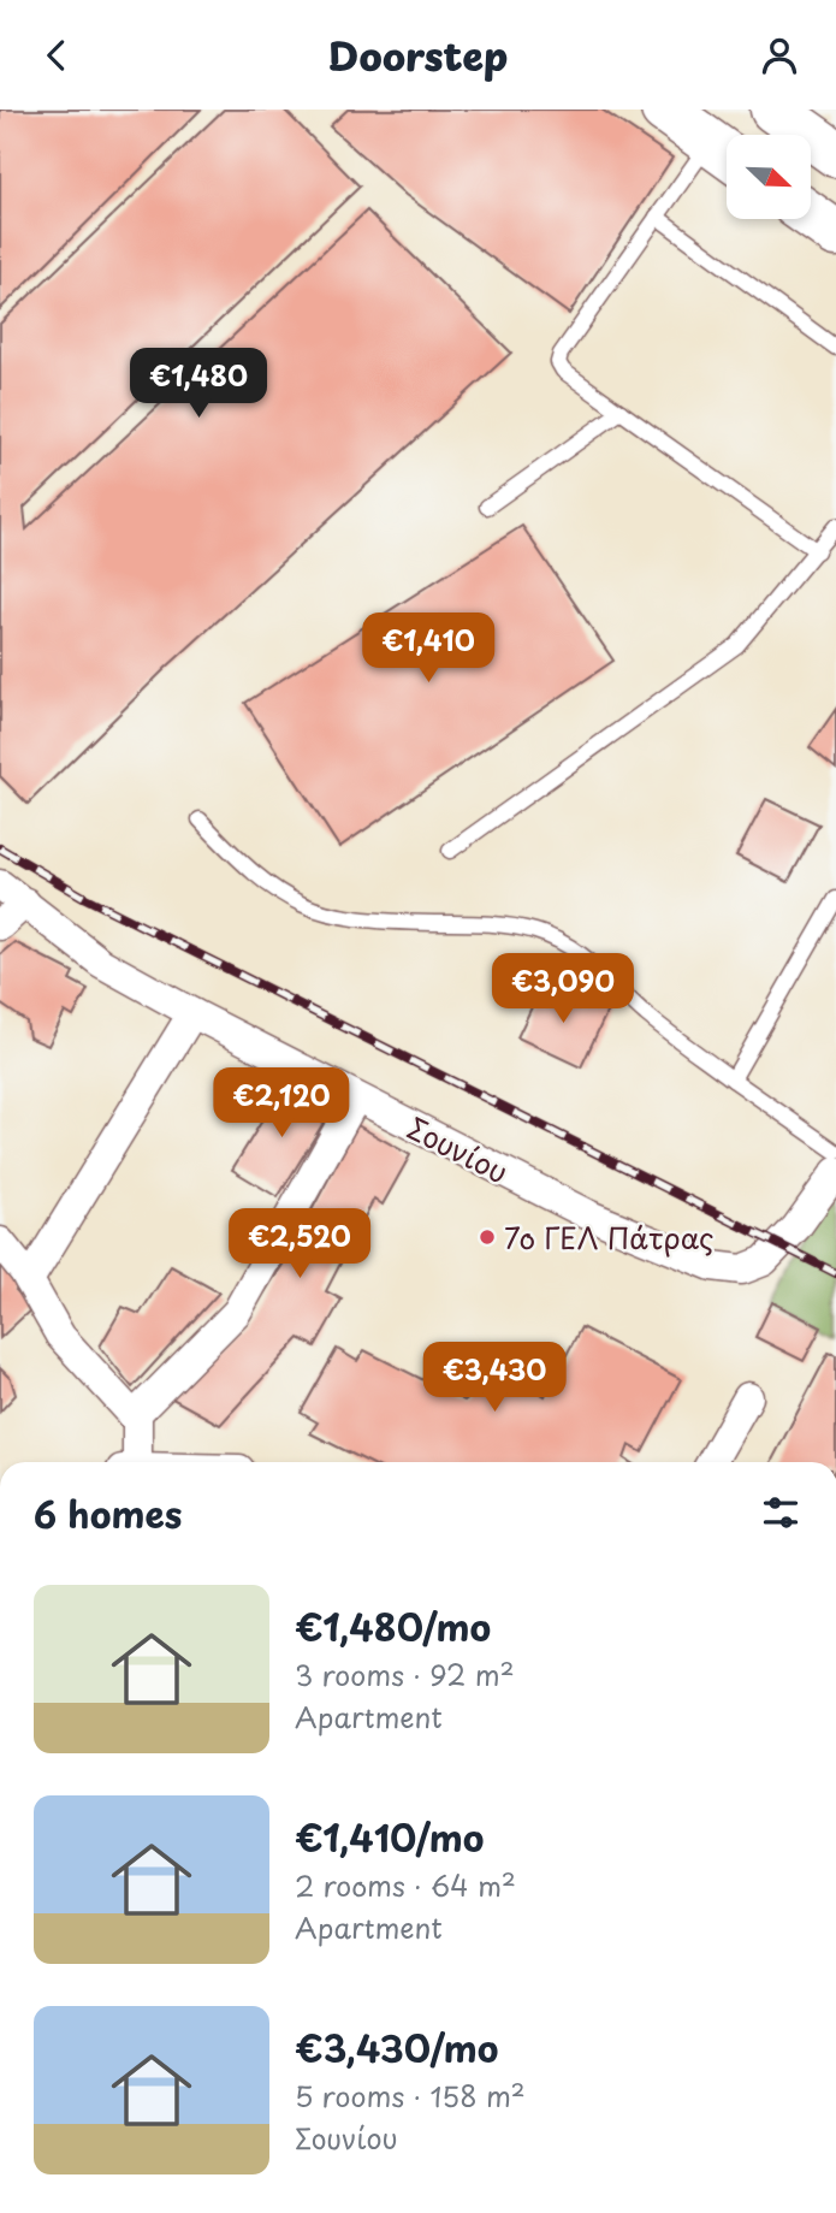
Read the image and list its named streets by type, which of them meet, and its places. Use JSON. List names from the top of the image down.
{
  "streets": {
    "street": ["Σουνίου"]
  },
  "places": ["7ο ΓΕΛ Πάτρας"],
  "north": "bottom right",
  "page": {
    "header": "Doorstep",
    "price": [
      "€1,480",
      "€1,410",
      "€3,090",
      "€2,120",
      "€2,520",
      "€3,430"
    ],
    "heading": "6 homes",
    "list": [
      {
        "name": "€1,480/mo",
        "note": "3 rooms · 92 m² · Apartment"
      },
      {
        "name": "€1,410/mo",
        "note": "2 rooms · 64 m² · Apartment"
      },
      {
        "name": "€3,430/mo",
        "note": "5 rooms · 158 m² · Σουνίου"
      }
    ]
  }
}
